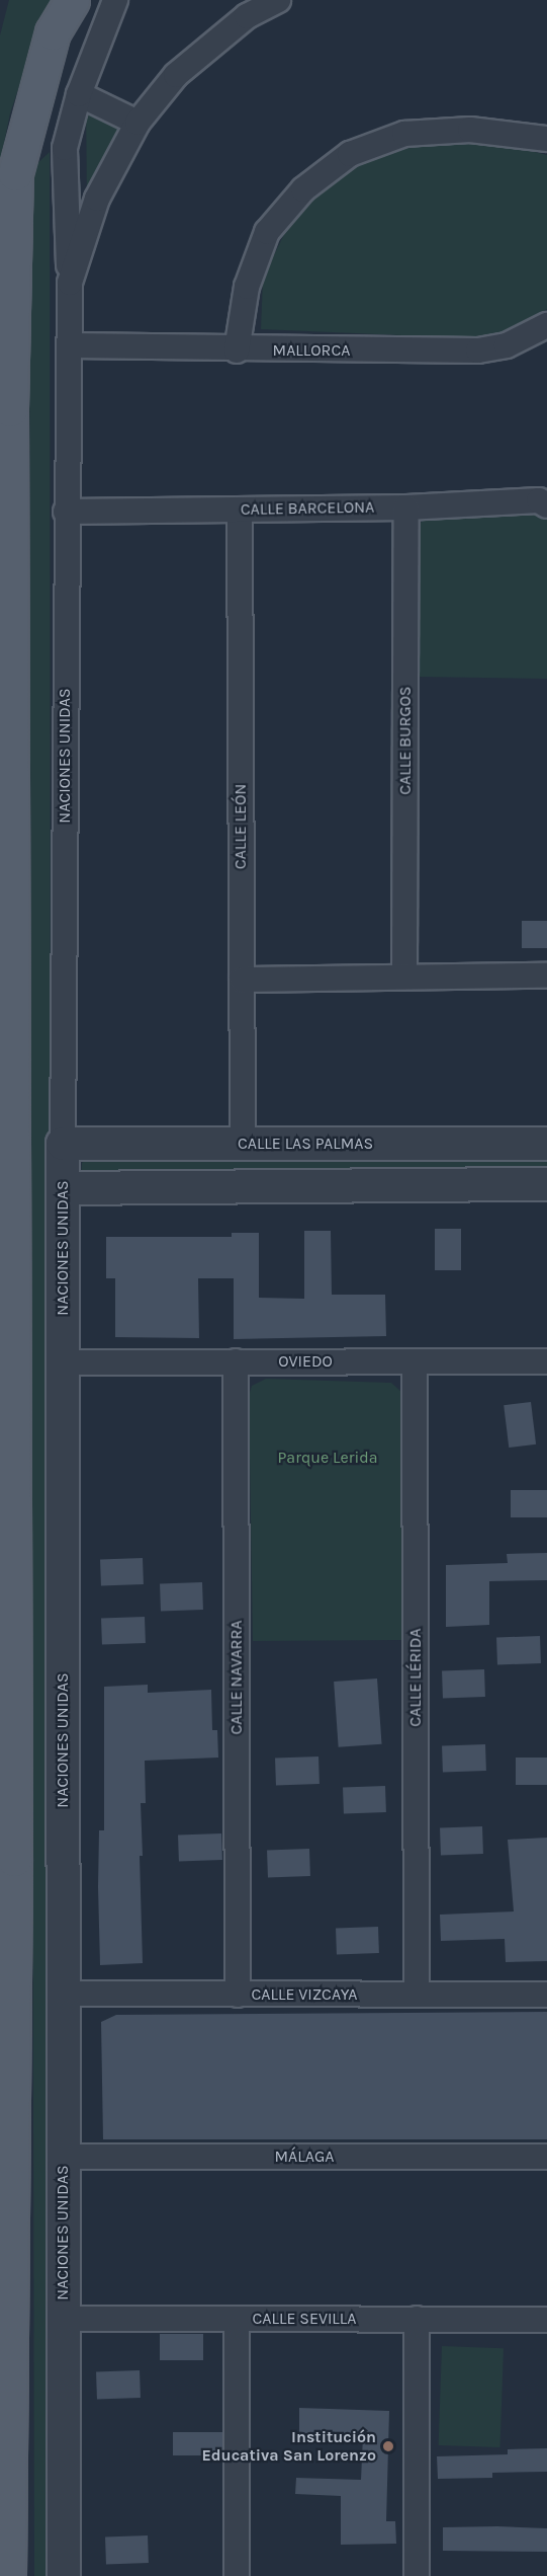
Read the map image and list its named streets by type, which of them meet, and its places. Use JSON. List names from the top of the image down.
{
  "streets": {
    "street": [
      "MALLORCA",
      "CALLE BARCELONA",
      "CALLE BURGOS",
      "NACIONES UNIDAS",
      "CALLE LEÓN",
      "CALLE LAS PALMAS",
      "OVIEDO",
      "CALLE NAVARRA",
      "CALLE LÉRIDA",
      "CALLE VIZCAYA",
      "MÁLAGA",
      "CALLE SEVILLA"
    ]
  },
  "crossings": [
    ["MALLORCA", "NACIONES UNIDAS"],
    ["CALLE BARCELONA", "CALLE BURGOS"],
    ["CALLE BARCELONA", "NACIONES UNIDAS"],
    ["CALLE BARCELONA", "CALLE LEÓN"],
    ["NACIONES UNIDAS", "CALLE LAS PALMAS"],
    ["NACIONES UNIDAS", "OVIEDO"],
    ["NACIONES UNIDAS", "CALLE VIZCAYA"],
    ["NACIONES UNIDAS", "MÁLAGA"],
    ["NACIONES UNIDAS", "CALLE SEVILLA"],
    ["CALLE LEÓN", "CALLE LAS PALMAS"],
    ["OVIEDO", "CALLE NAVARRA"],
    ["OVIEDO", "CALLE LÉRIDA"],
    ["CALLE NAVARRA", "CALLE VIZCAYA"],
    ["CALLE LÉRIDA", "CALLE VIZCAYA"]
  ],
  "parks": ["Parque Lerida"],
  "places": ["Institución Educativa San Lorenzo"]
}
